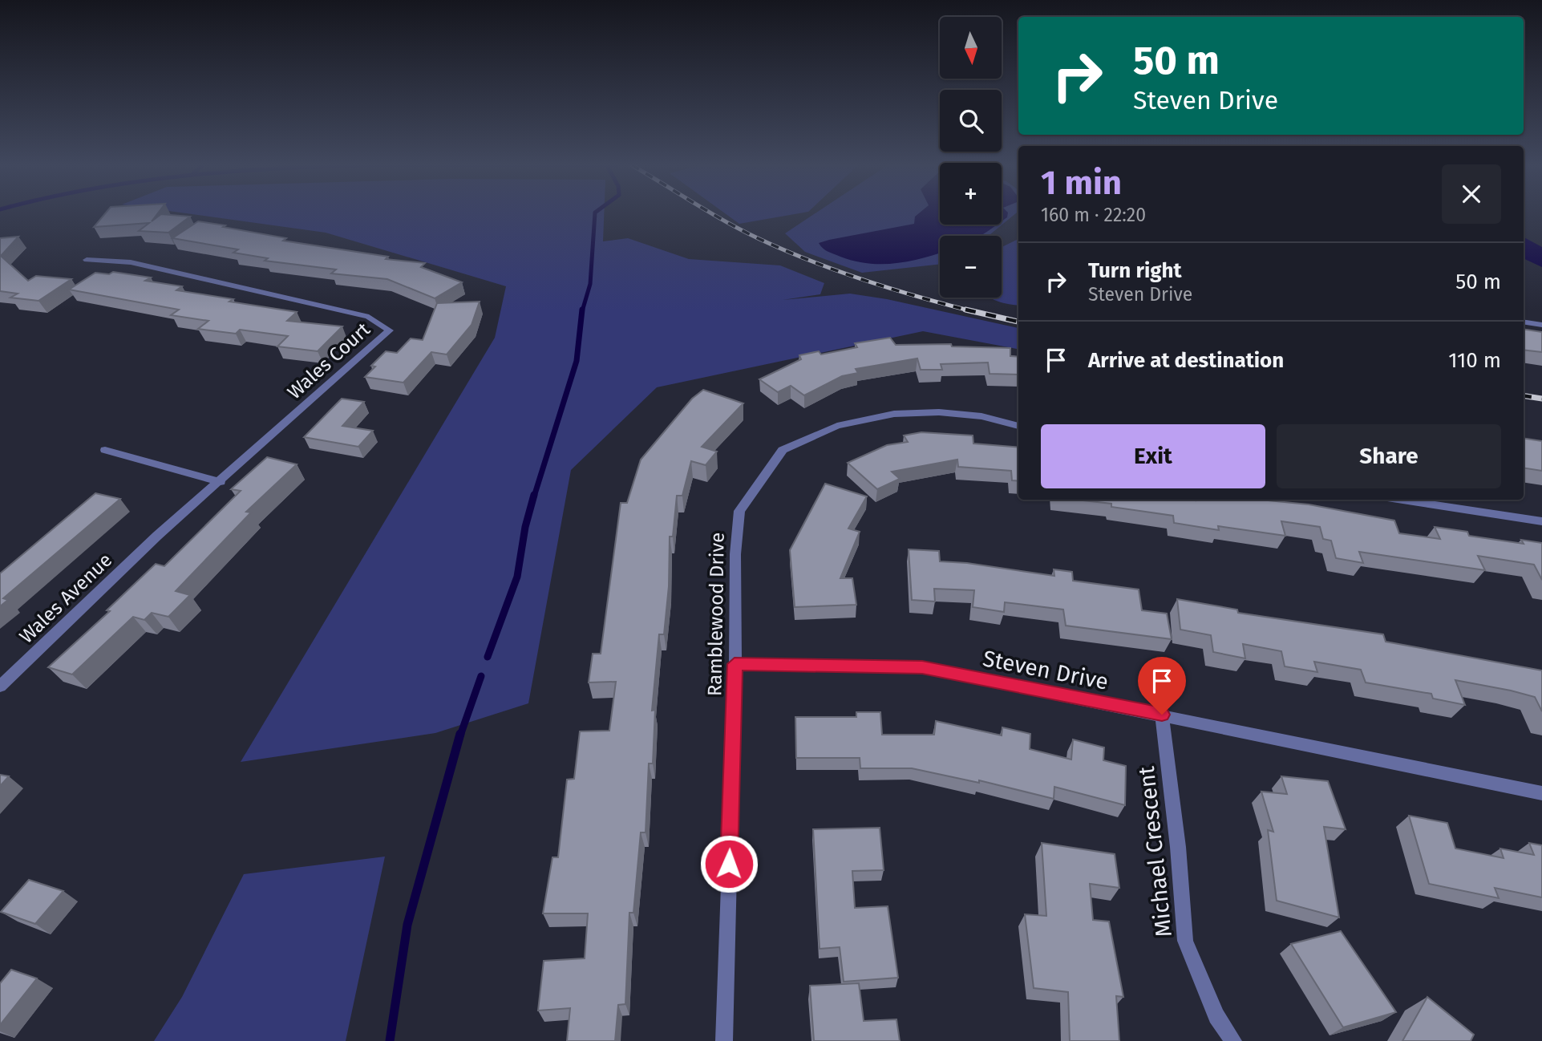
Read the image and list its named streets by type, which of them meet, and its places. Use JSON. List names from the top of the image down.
{
  "streets": {
    "street": [
      "Wales Court",
      "Wales Avenue",
      "Ramblewood Drive",
      "Steven Drive",
      "Michael Crescent"
    ]
  },
  "crossings": [
    ["Wales Court", "Wales Avenue"],
    ["Ramblewood Drive", "Steven Drive"],
    ["Steven Drive", "Michael Crescent"]
  ],
  "north": "bottom",
  "page": {
    "map_buttons": ["+", "−"],
    "turn": ["50 m", "Steven Drive"],
    "heading": ["1 min", "160 m · 22:20"],
    "list": [
      {
        "name": "Turn right",
        "note": "Steven Drive",
        "value": "50 m"
      },
      {
        "name": "Arrive at destination",
        "value": "110 m"
      }
    ],
    "buttons": ["Exit", "Share"]
  }
}
